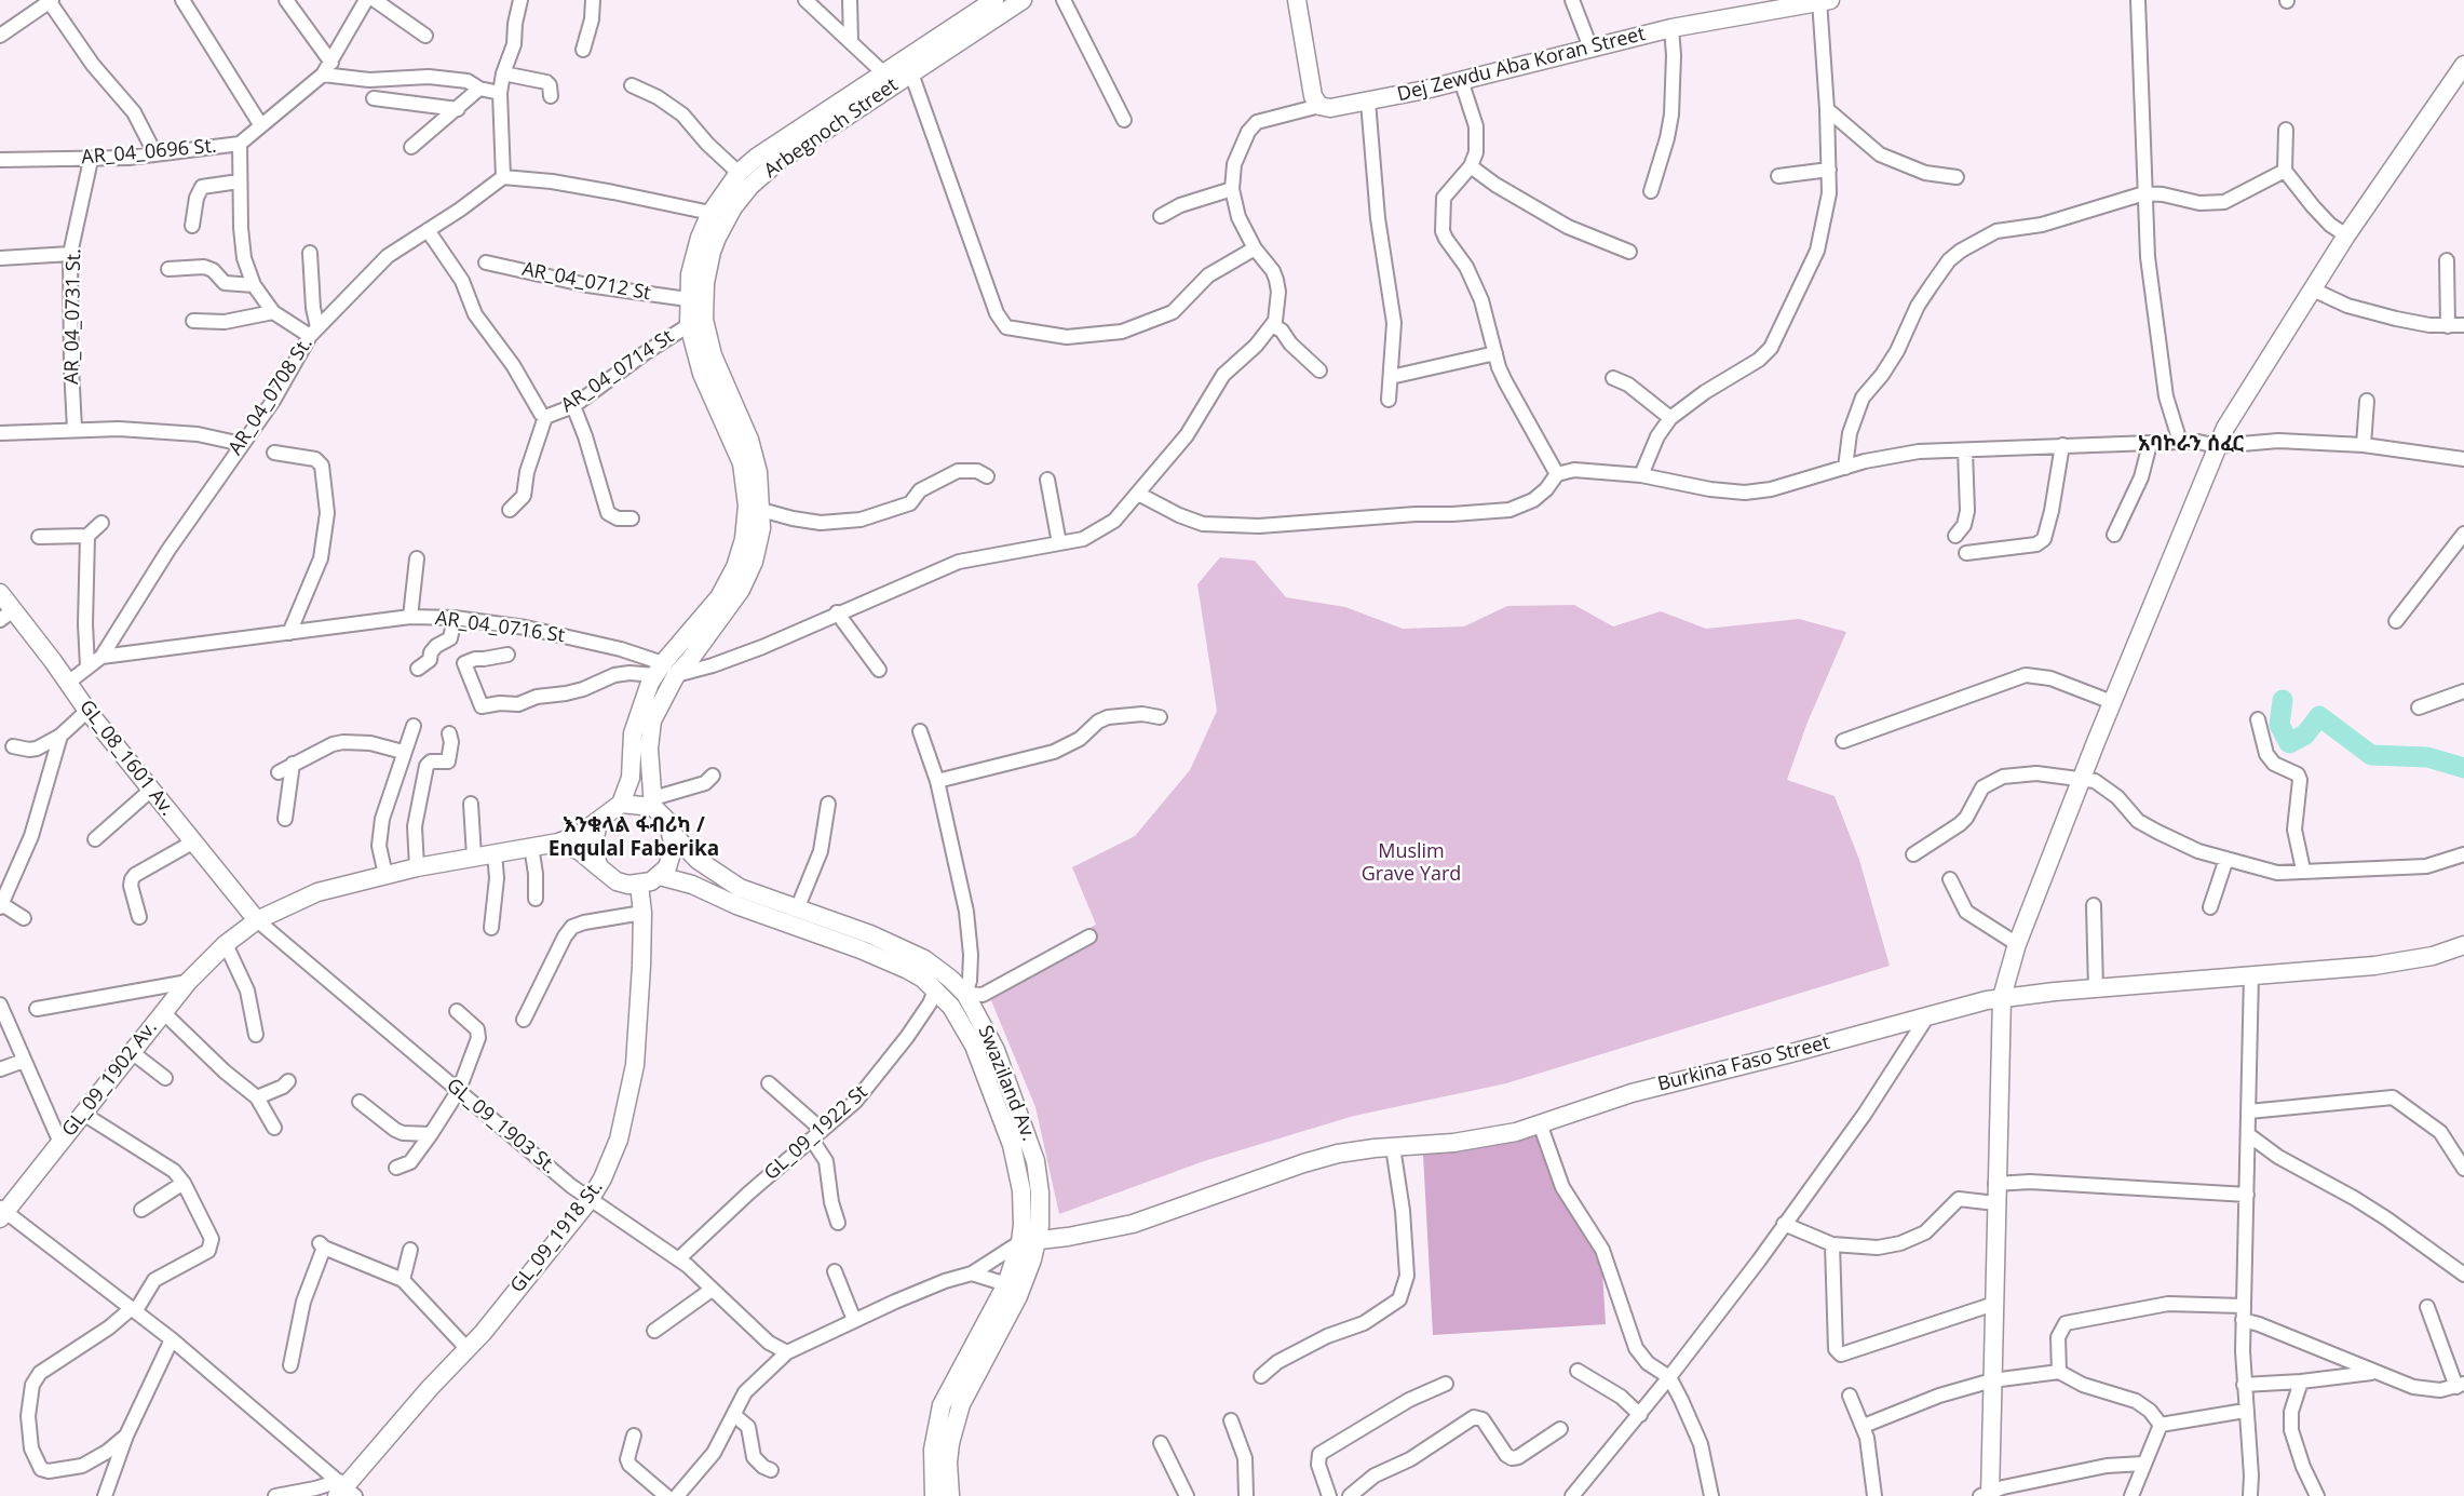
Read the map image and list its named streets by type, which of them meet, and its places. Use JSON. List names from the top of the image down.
{
  "streets": {
    "main road": [
      "Dej Zewdu Aba Koran Street",
      "Arbegnoch Street",
      "GL_08_1601 Av.",
      "Burkina Faso Street",
      "GL_09_1902 Av.",
      "Swaziland Av.",
      "GL_09_1918 St."
    ],
    "street": [
      "AR_04_0696 St.",
      "AR_04_0712 St",
      "AR_04_0731 St.",
      "AR_04_0714 St",
      "AR_04_0708 St.",
      "AR_04_0716 St",
      "GL_09_1903 St.",
      "GL_09_1922 St"
    ]
  },
  "crossings": [
    ["Arbegnoch Street", "AR_04_0712 St"],
    ["Arbegnoch Street", "AR_04_0714 St"],
    ["Arbegnoch Street", "AR_04_0716 St"],
    ["Arbegnoch Street", "GL_09_1902 Av."],
    ["Arbegnoch Street", "Swaziland Av."],
    ["Arbegnoch Street", "GL_09_1918 St."],
    ["AR_04_0696 St.", "AR_04_0731 St."],
    ["AR_04_0708 St.", "AR_04_0716 St"],
    ["AR_04_0708 St.", "GL_08_1601 Av."],
    ["GL_08_1601 Av.", "GL_09_1902 Av."],
    ["GL_08_1601 Av.", "GL_09_1903 St."],
    ["Burkina Faso Street", "Swaziland Av."],
    ["GL_09_1902 Av.", "Swaziland Av."],
    ["GL_09_1902 Av.", "GL_09_1903 St."],
    ["GL_09_1902 Av.", "GL_09_1918 St."],
    ["Swaziland Av.", "GL_09_1922 St"],
    ["Swaziland Av.", "GL_09_1918 St."],
    ["GL_09_1903 St.", "GL_09_1922 St"],
    ["GL_09_1903 St.", "GL_09_1918 St."]
  ],
  "districts": ["አባኮራን ሰፈር", "እንቁላል ፋብሪካ / Enqulal Faberika"],
  "parks": ["Muslim Grave Yard"]
}
